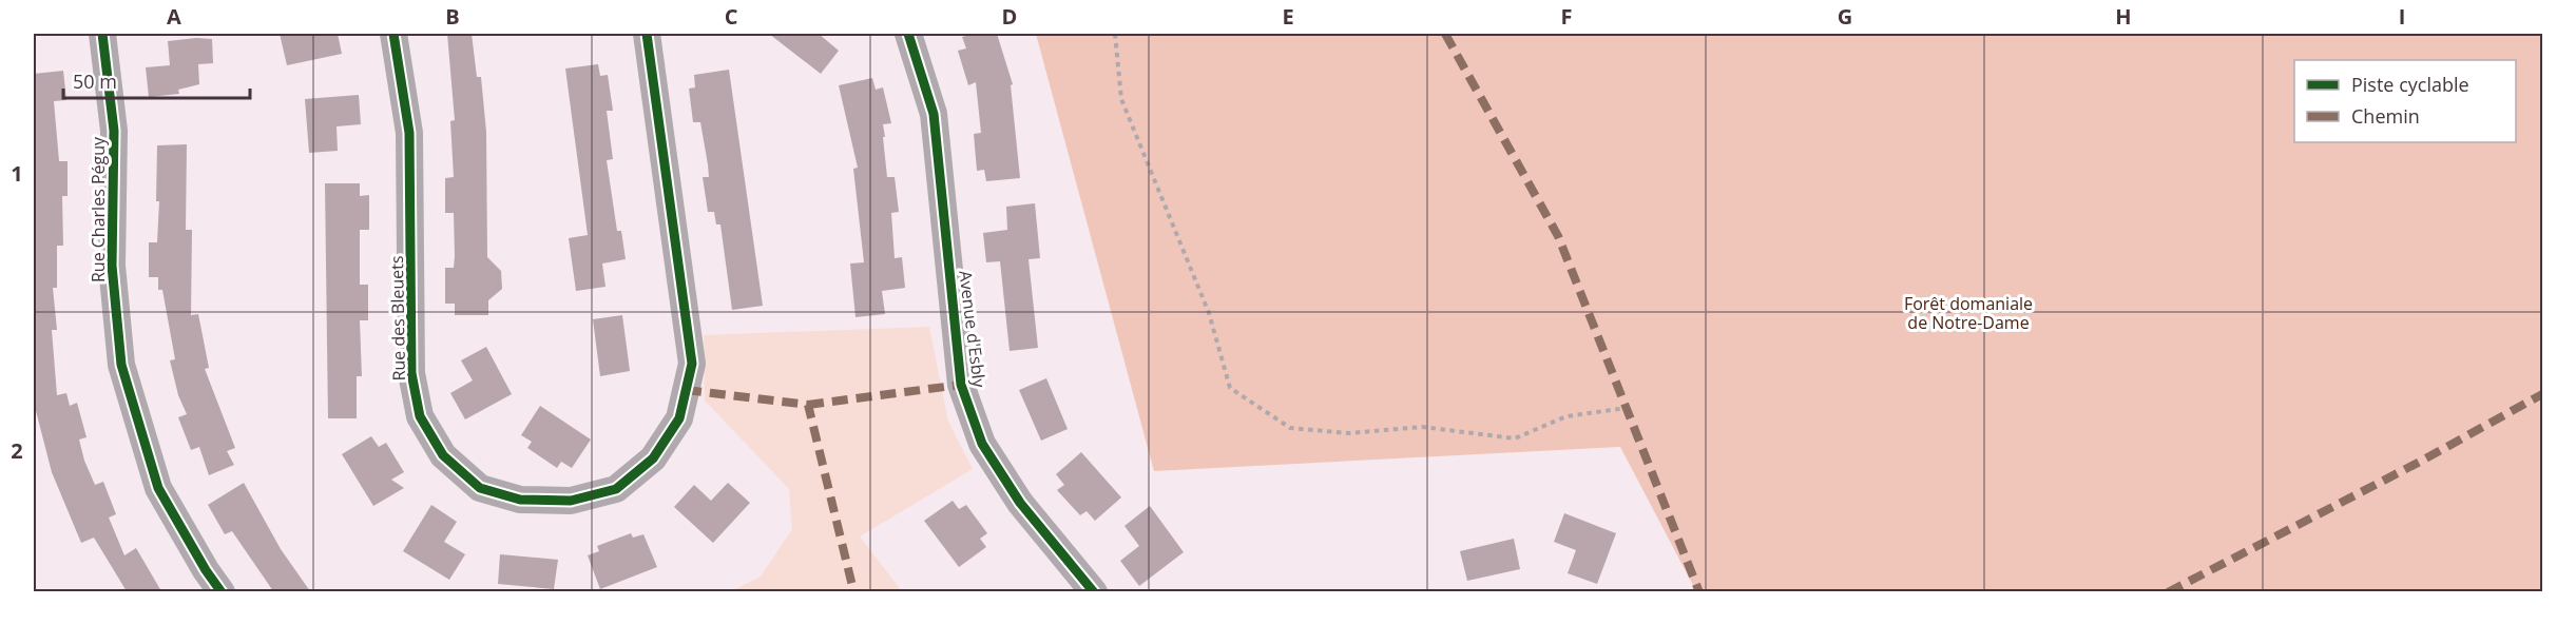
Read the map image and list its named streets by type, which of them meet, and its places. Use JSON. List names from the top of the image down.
{
  "streets": {
    "street": ["Rue Charles Péguy", "Rue des Bleuets", "Avenue d'Esbly"]
  },
  "parks": ["Forêt domaniale de Notre-Dame"],
  "legend": ["Piste cyclable", "Chemin"],
  "scale_bar": "50 m",
  "grid": {
    "columns": [
      "A",
      "B",
      "C",
      "D",
      "E",
      "F",
      "G",
      "H",
      "I"
    ],
    "rows": ["1", "2"]
  }
}
